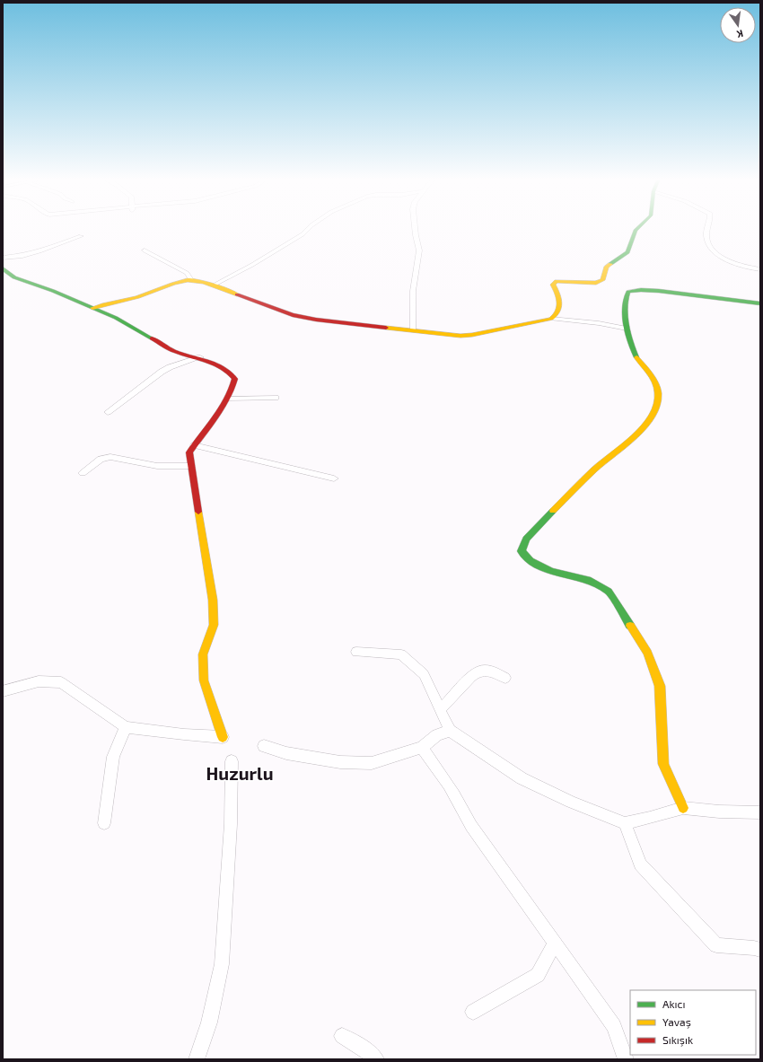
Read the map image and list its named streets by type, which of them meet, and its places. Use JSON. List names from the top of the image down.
{
  "districts": ["Huzurlu"],
  "legend": ["Akıcı", "Yavaş", "Sıkışık"],
  "north": "bottom"
}
